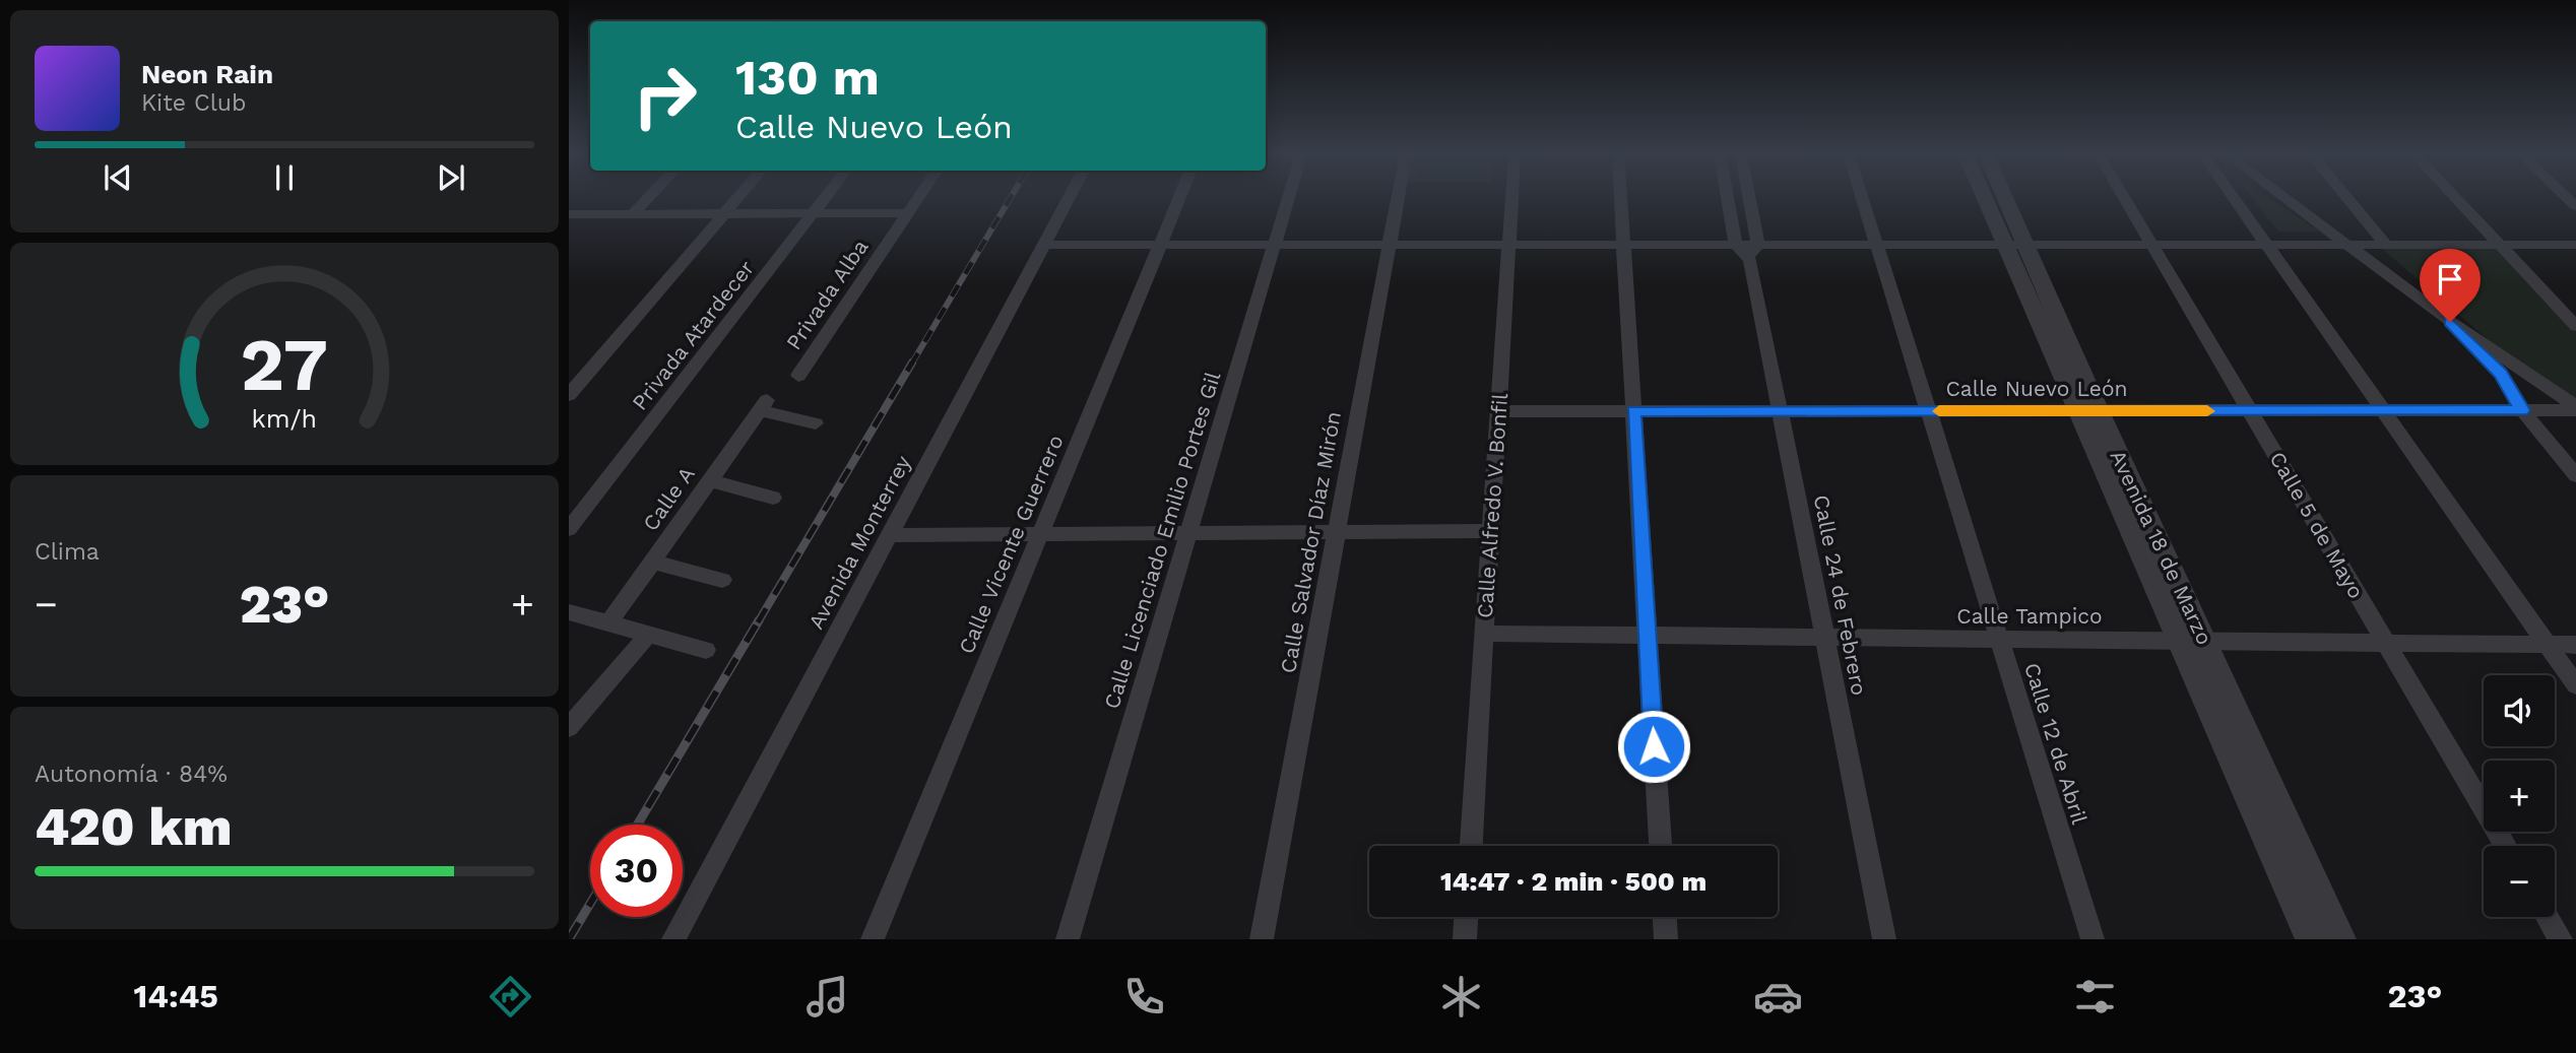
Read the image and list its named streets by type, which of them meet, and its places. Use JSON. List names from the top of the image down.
{
  "streets": {
    "street": [
      "Privada Alba",
      "Privada Atardecer",
      "Calle Nuevo León",
      "Calle A",
      "Calle Alfredo V. Bonfil",
      "Calle 5 de Mayo",
      "Calle Licenciado Emilio Portes Gil",
      "Avenida Monterrey",
      "Calle Salvador Díaz Mirón",
      "Calle Vicente Guerrero",
      "Avenida 18 de Marzo",
      "Calle 24 de Febrero",
      "Calle Tampico",
      "Calle 12 de Abril"
    ]
  },
  "crossings": [
    ["Calle Nuevo León", "Calle Alfredo V. Bonfil"],
    ["Calle Nuevo León", "Calle 5 de Mayo"],
    ["Calle Nuevo León", "Avenida 18 de Marzo"],
    ["Calle Nuevo León", "Calle 24 de Febrero"],
    ["Calle Nuevo León", "Calle 12 de Abril"],
    ["Calle Alfredo V. Bonfil", "Calle Tampico"],
    ["Calle 5 de Mayo", "Calle Tampico"],
    ["Avenida 18 de Marzo", "Calle Tampico"],
    ["Calle 24 de Febrero", "Calle Tampico"],
    ["Calle Tampico", "Calle 12 de Abril"]
  ],
  "page": {
    "turn": ["130 m", "Calle Nuevo León"],
    "song": ["Neon Rain", "Kite Club"],
    "tile": [
      "Clima",
      ["Autonomía · 84%", "420 km"]
    ],
    "heat": ["−", "23°", "+"],
    "map_buttons": ["+", "−"],
    "limit": "30",
    "trip": "14:47 · 2 min · 500 m",
    "tabs": ["14:45", "23°"],
    "gauge": ["27", "km/h"]
  }
}
